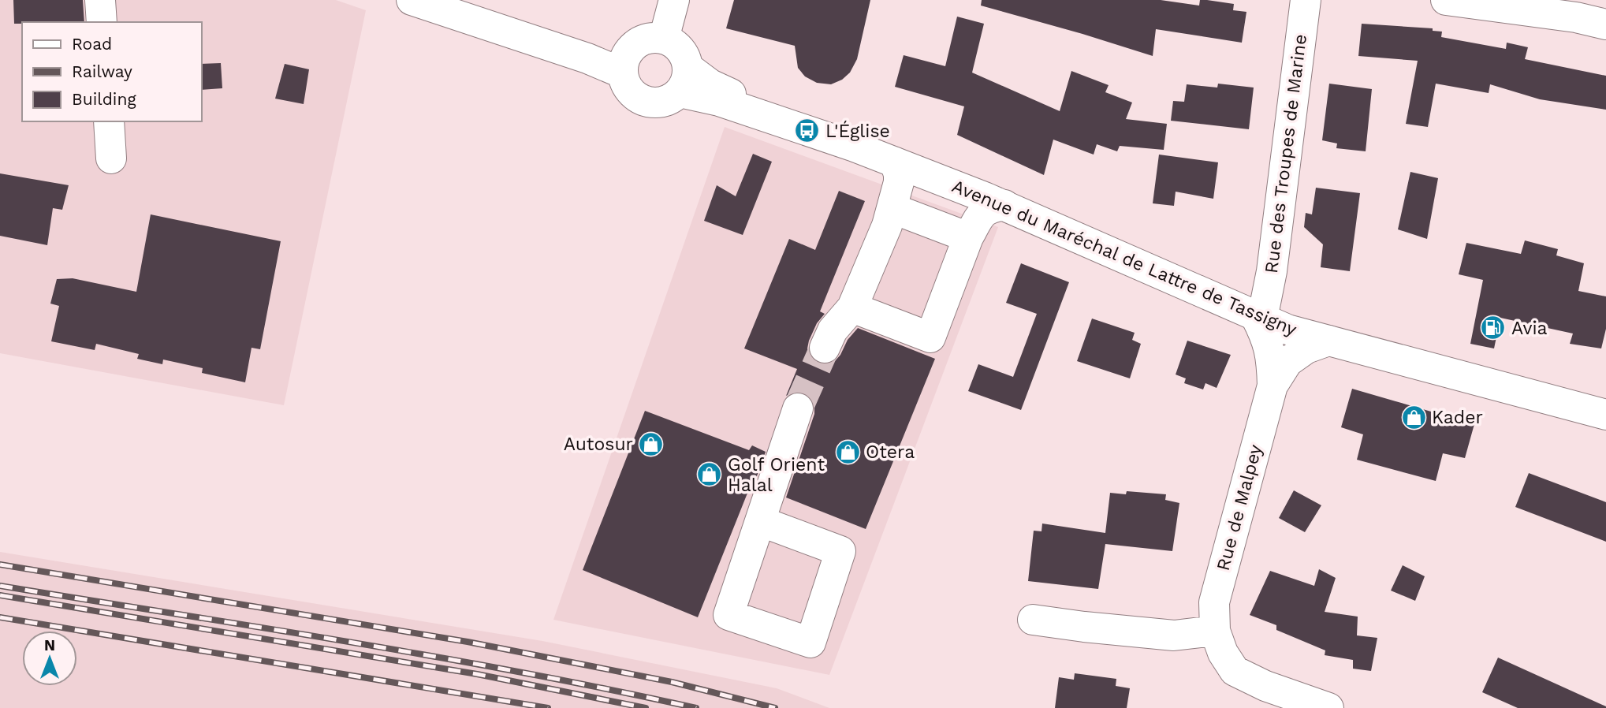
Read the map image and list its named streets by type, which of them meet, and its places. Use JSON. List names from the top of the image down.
{
  "streets": {
    "main road": ["Rue des Troupes de Marine", "Avenue du Maréchal de Lattre de Tassigny", "Rue de Malpey"]
  },
  "crossings": [
    ["Rue des Troupes de Marine", "Avenue du Maréchal de Lattre de Tassigny"],
    ["Rue des Troupes de Marine", "Rue de Malpey"],
    ["Avenue du Maréchal de Lattre de Tassigny", "Rue de Malpey"]
  ],
  "places": {
    "bus stop": ["L'Église"],
    "fuel station": ["Avia"],
    "shop": [
      "Kader",
      "Autosur",
      "Otera",
      "Golf Orient Halal"
    ]
  },
  "legend": ["Road", "Railway", "Building"],
  "north": "top"
}
